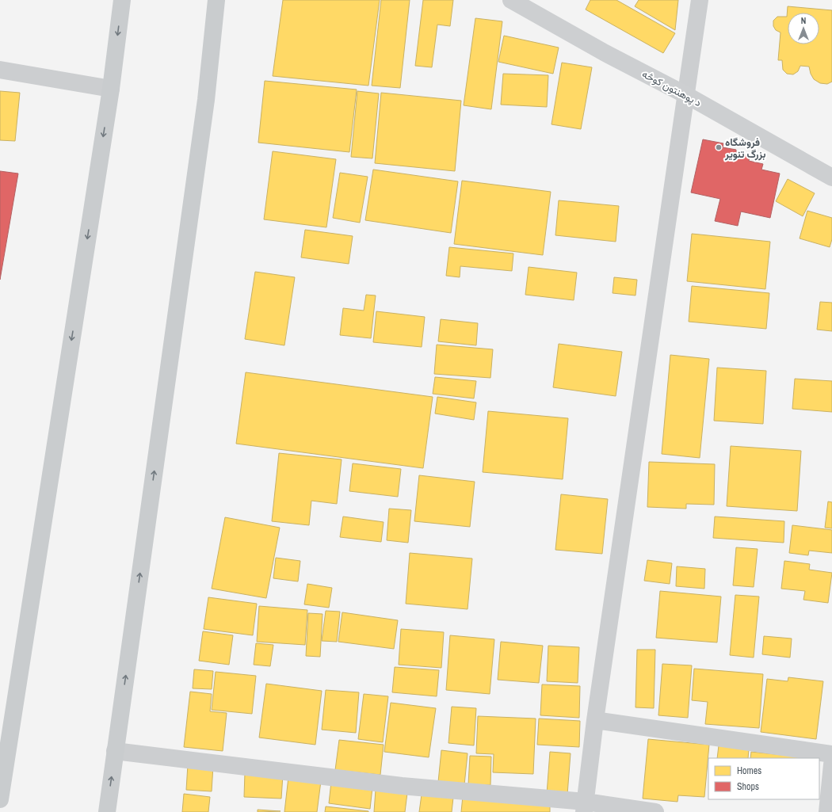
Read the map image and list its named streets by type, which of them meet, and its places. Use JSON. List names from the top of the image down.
{
  "streets": {
    "street": ["د پوهنتون کوڅه"]
  },
  "places": ["فروشگاه بزرگ تنویر"],
  "legend": ["Homes", "Shops"],
  "north": "top"
}
